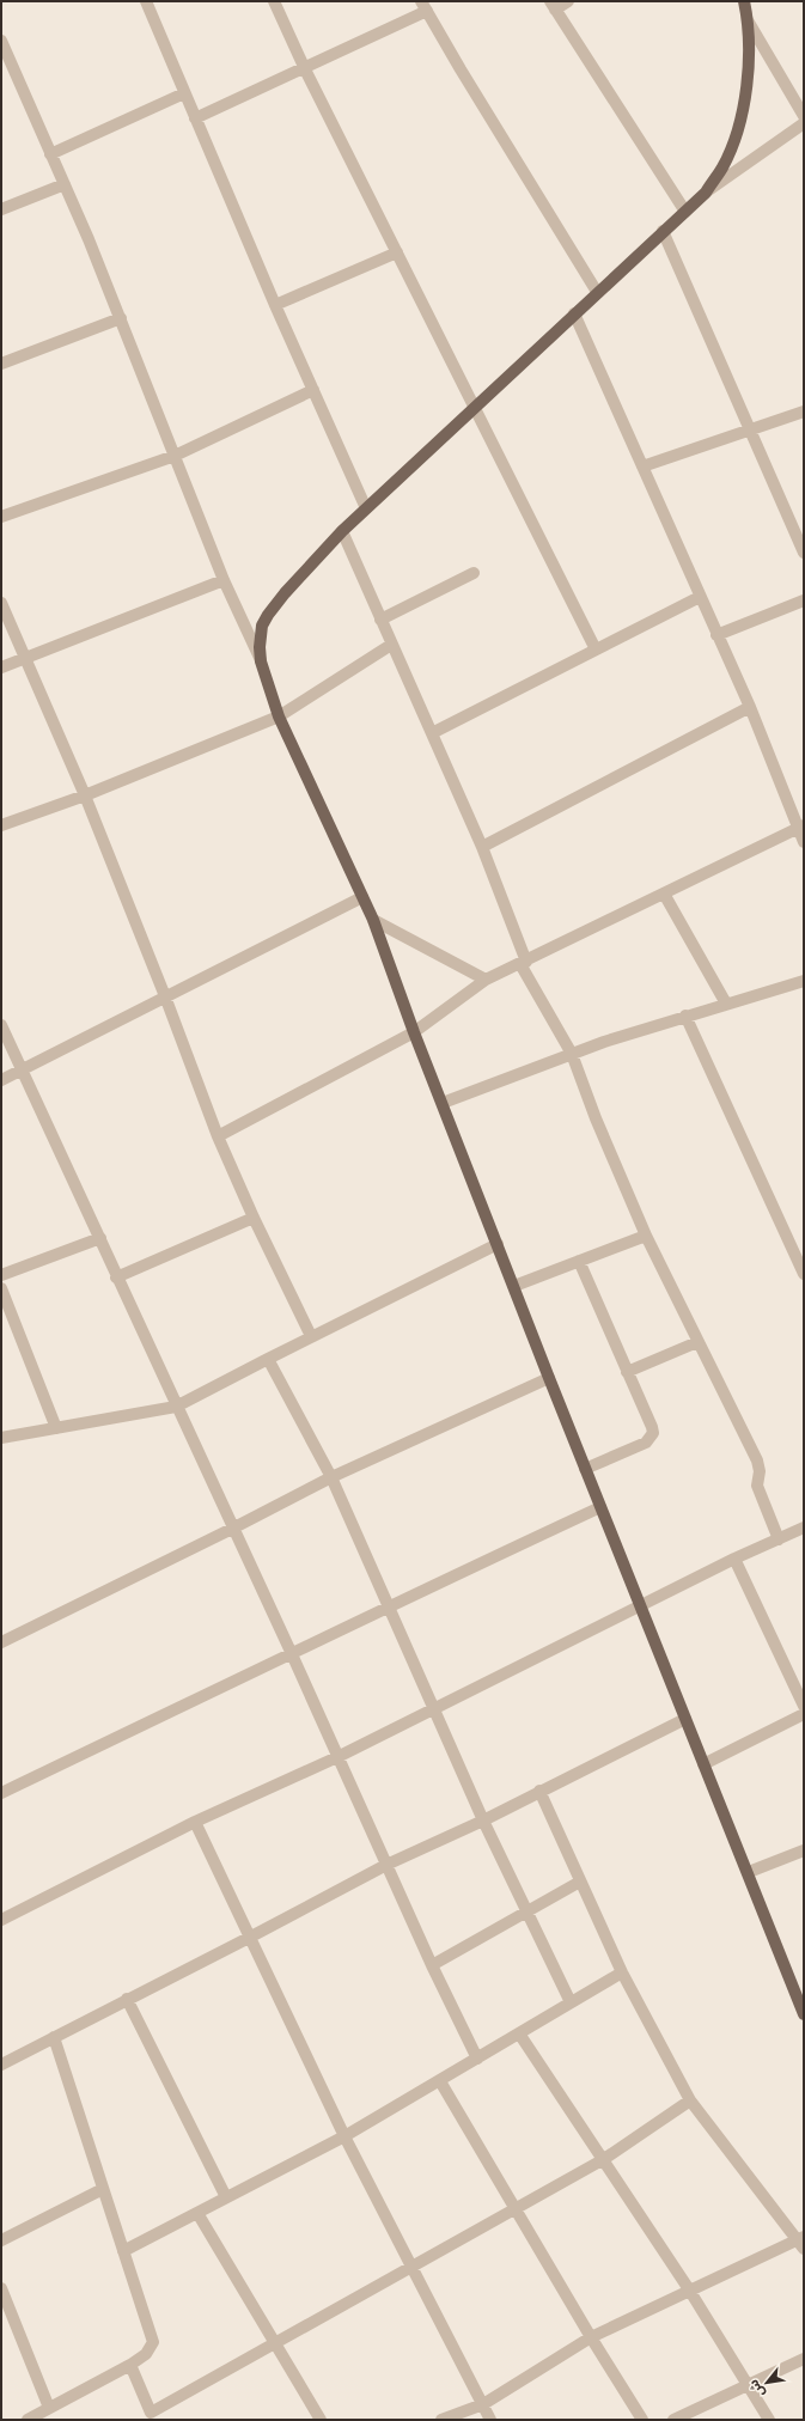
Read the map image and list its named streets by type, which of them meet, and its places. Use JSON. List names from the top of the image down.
{
  "north": "bottom left"
}
